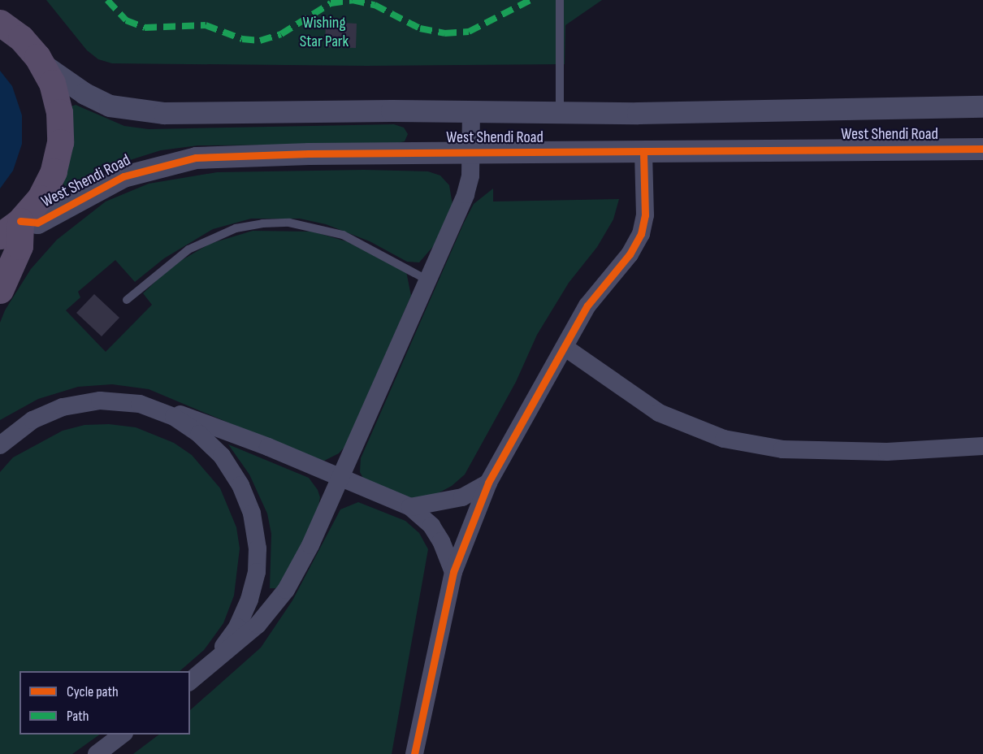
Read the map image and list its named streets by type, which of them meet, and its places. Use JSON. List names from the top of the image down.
{
  "streets": {
    "street": ["West Shendi Road"]
  },
  "parks": ["Wishing Star Park"],
  "legend": ["Cycle path", "Path"]
}
